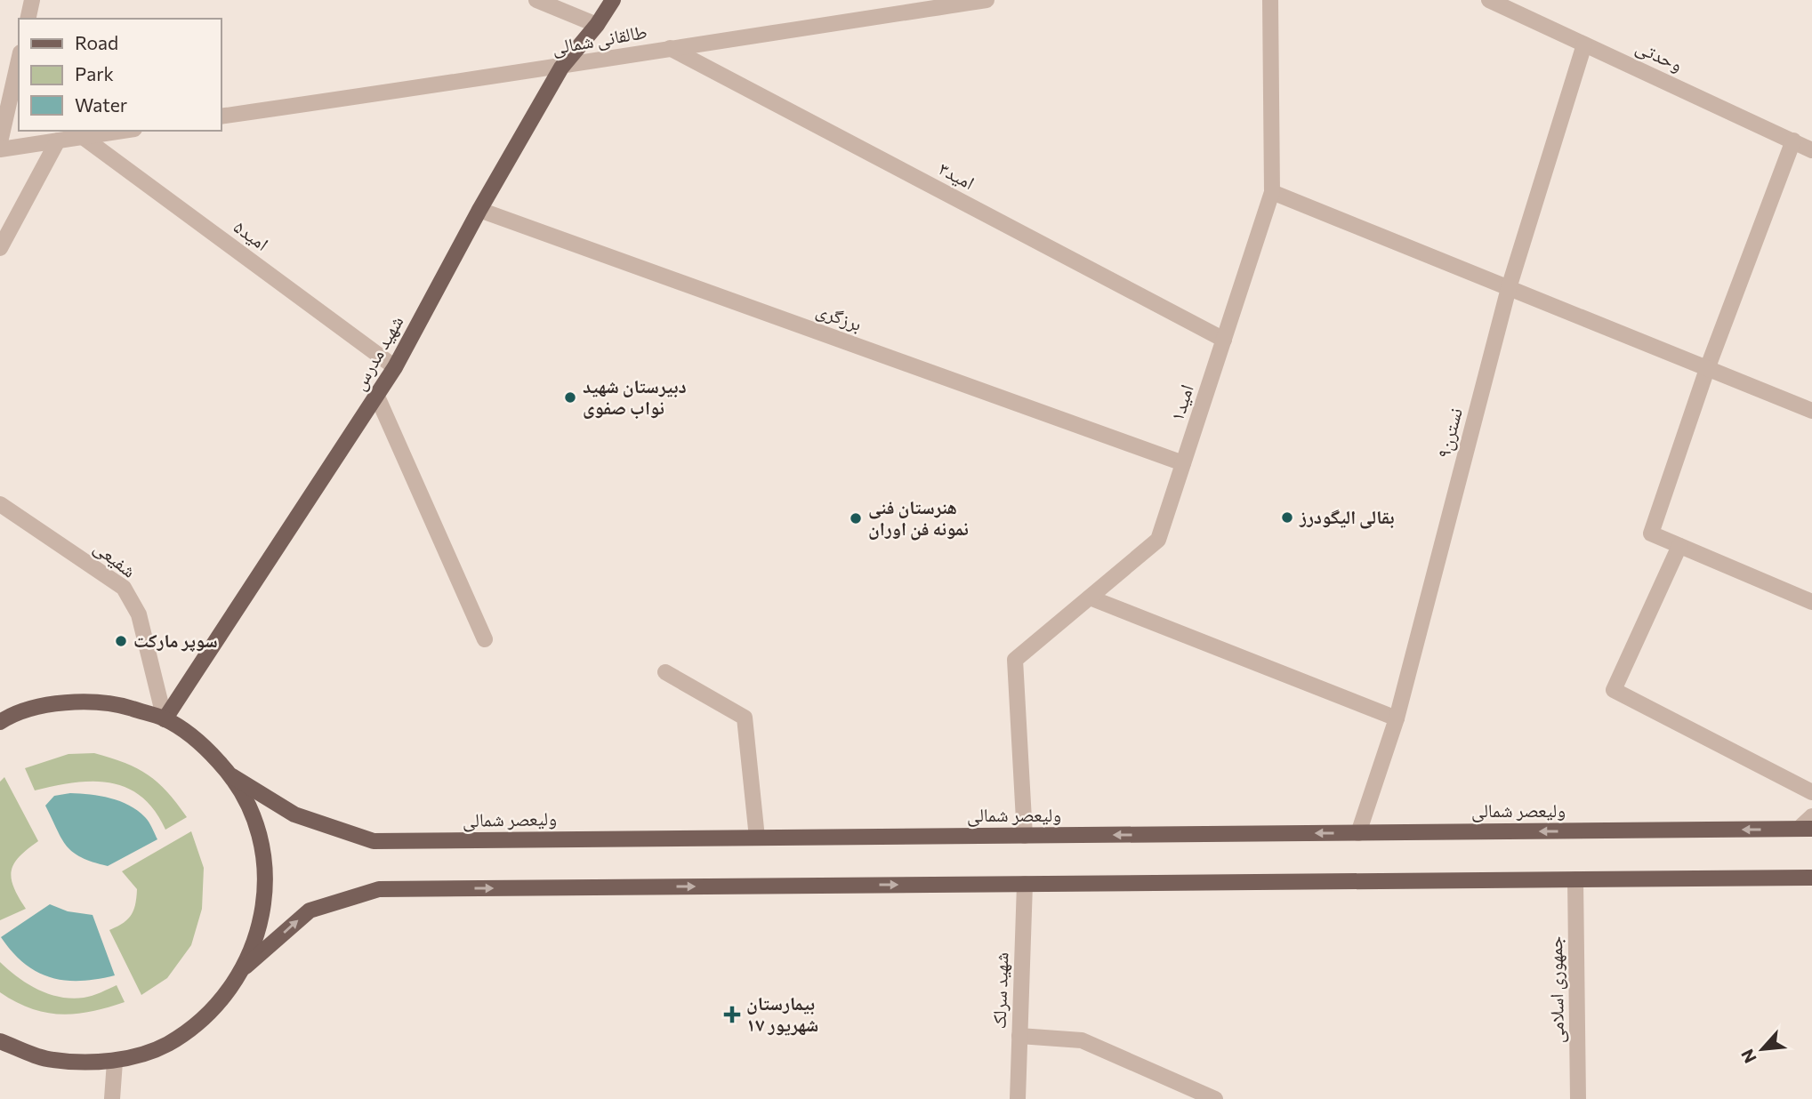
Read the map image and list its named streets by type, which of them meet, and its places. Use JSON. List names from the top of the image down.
{
  "streets": {
    "main road": ["شهید مدرس", "ولیعصر شمالی"],
    "street": [
      "طالقانی شمالی",
      "وحدتی",
      "امید۳",
      "امید۵",
      "برزگری",
      "امید۱",
      "نسترن۹",
      "شفیعی",
      "جمهوری اسلامی",
      "شهید سرلک"
    ]
  },
  "crossings": [
    ["طالقانی شمالی", "امید۳"],
    ["طالقانی شمالی", "شهید مدرس"],
    ["وحدتی", "نسترن۹"],
    ["امید۳", "امید۱"],
    ["امید۵", "شهید مدرس"],
    ["برزگری", "شهید مدرس"],
    ["برزگری", "امید۱"],
    ["شهید مدرس", "شفیعی"],
    ["امید۱", "ولیعصر شمالی"],
    ["نسترن۹", "ولیعصر شمالی"]
  ],
  "places": {
    "other": [
      "دبیرستان شهید نواب صفوی",
      "بقالی الیگودرز",
      "هنرستان فنی نمونه فن اوران",
      "سوپر مارکت"
    ],
    "health": ["بیمارستان ۱۷ شهریور"]
  },
  "legend": ["Road", "Park", "Water"],
  "north": "bottom left"
}
